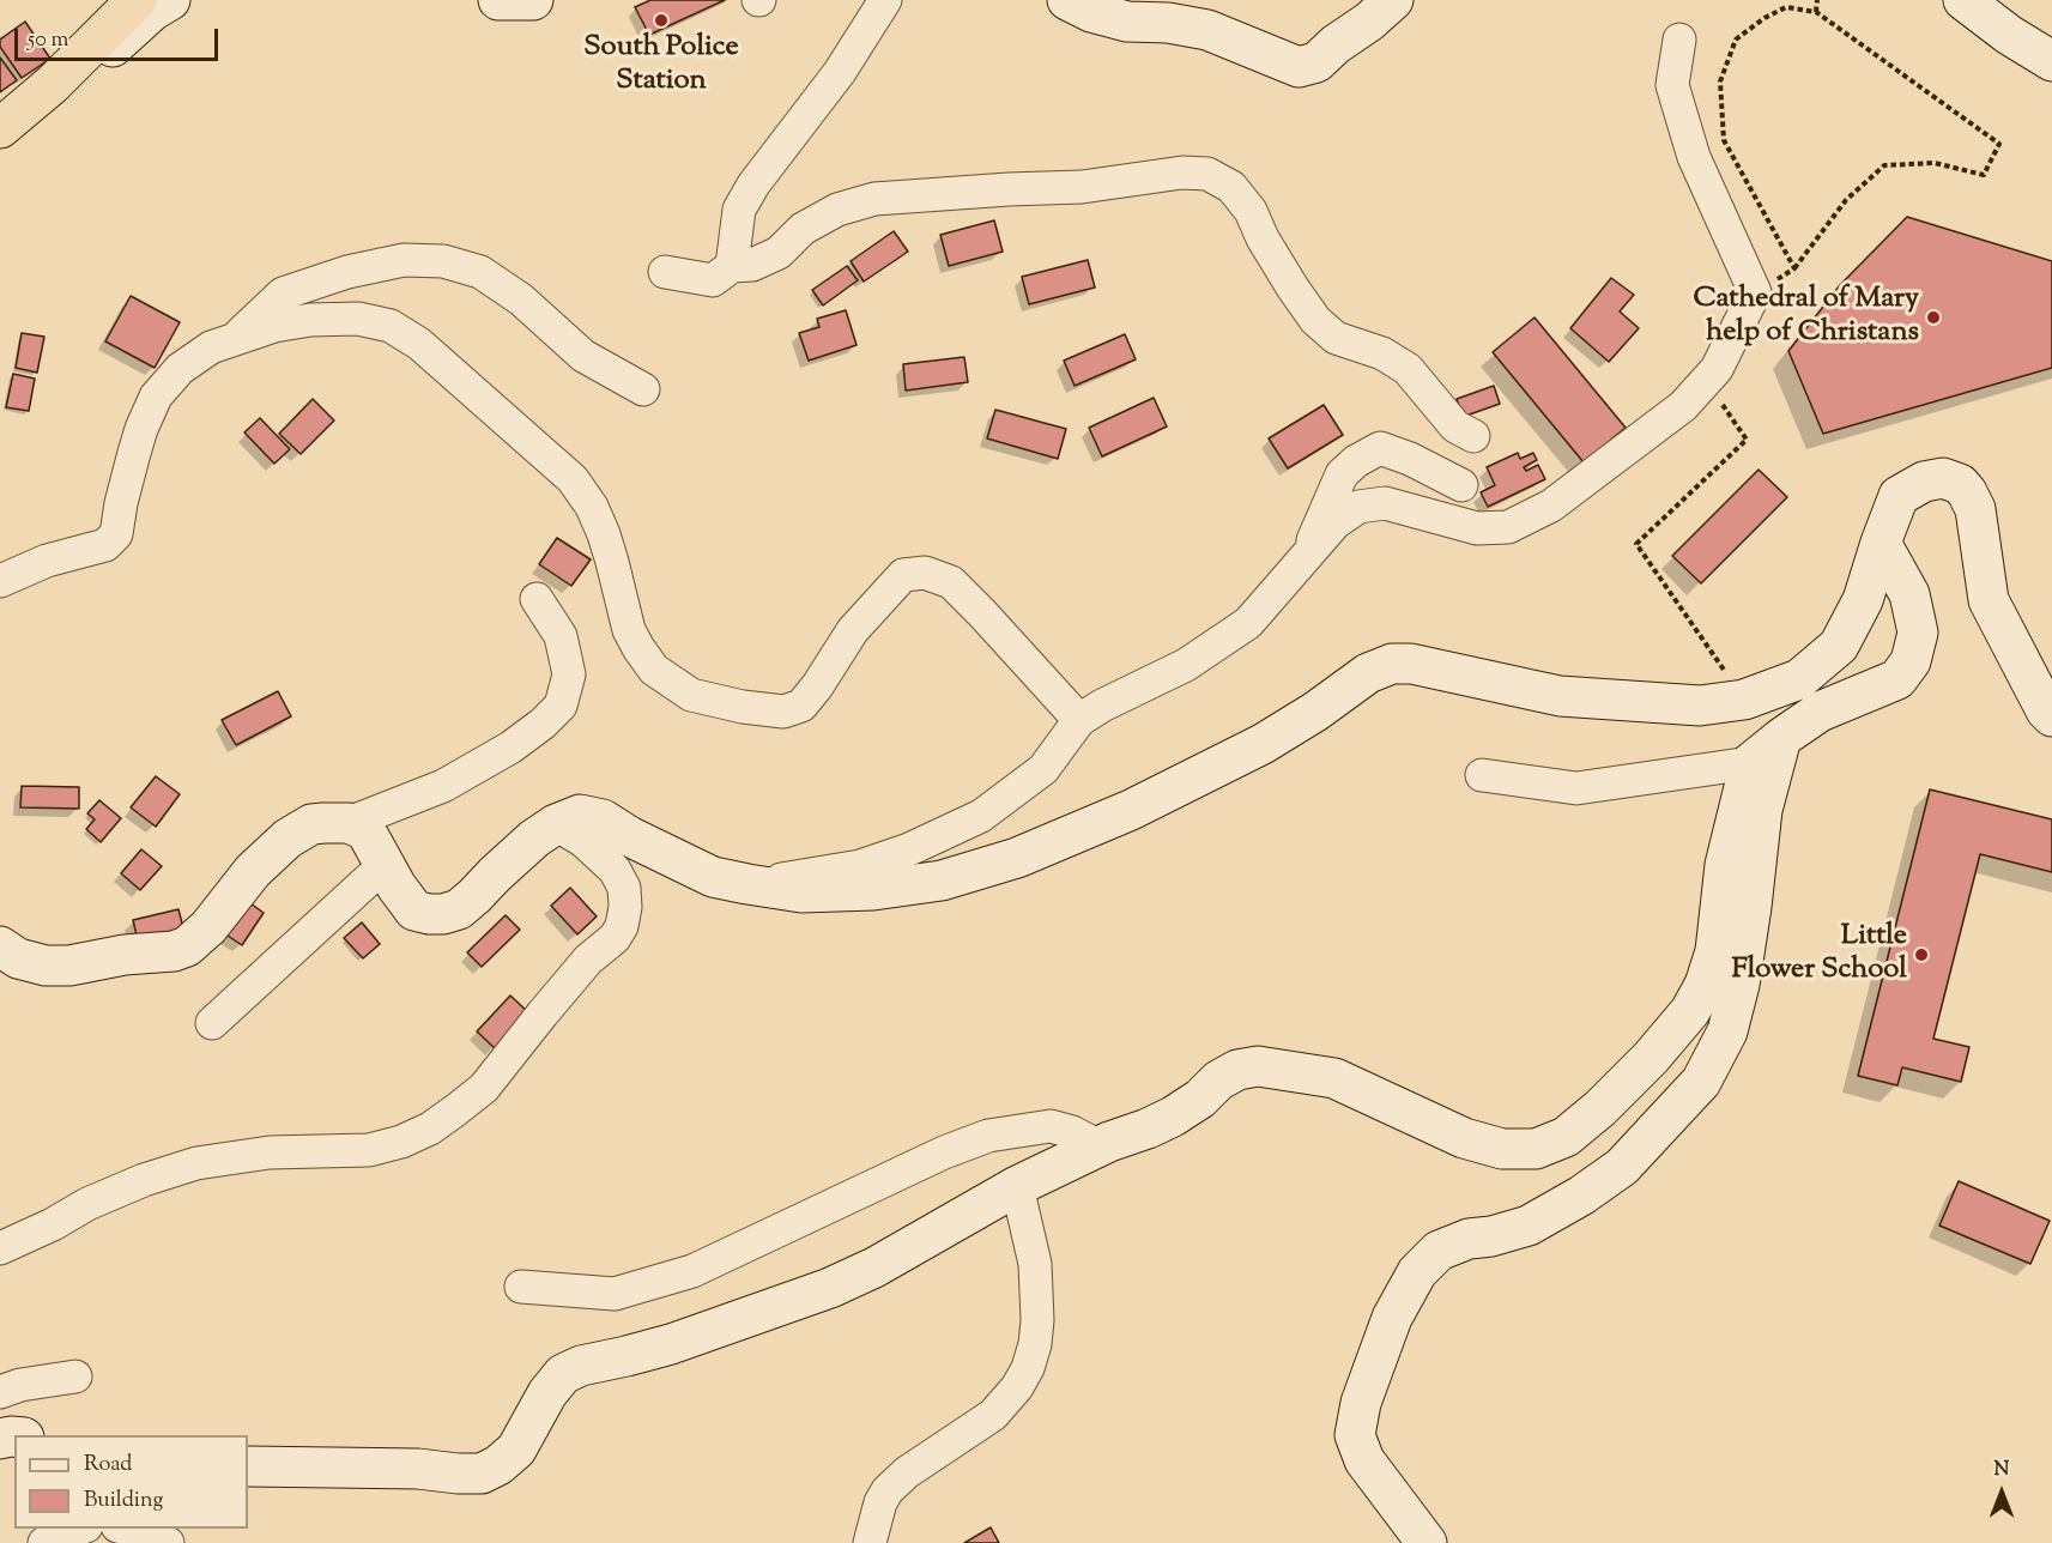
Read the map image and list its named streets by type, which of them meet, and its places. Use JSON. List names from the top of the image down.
{
  "places": ["South Police Station", "Cathedral of Mary help of Christans", "Little Flower School"],
  "legend": ["Road", "Building"],
  "scale_bar": "50 m",
  "north": "top"
}
